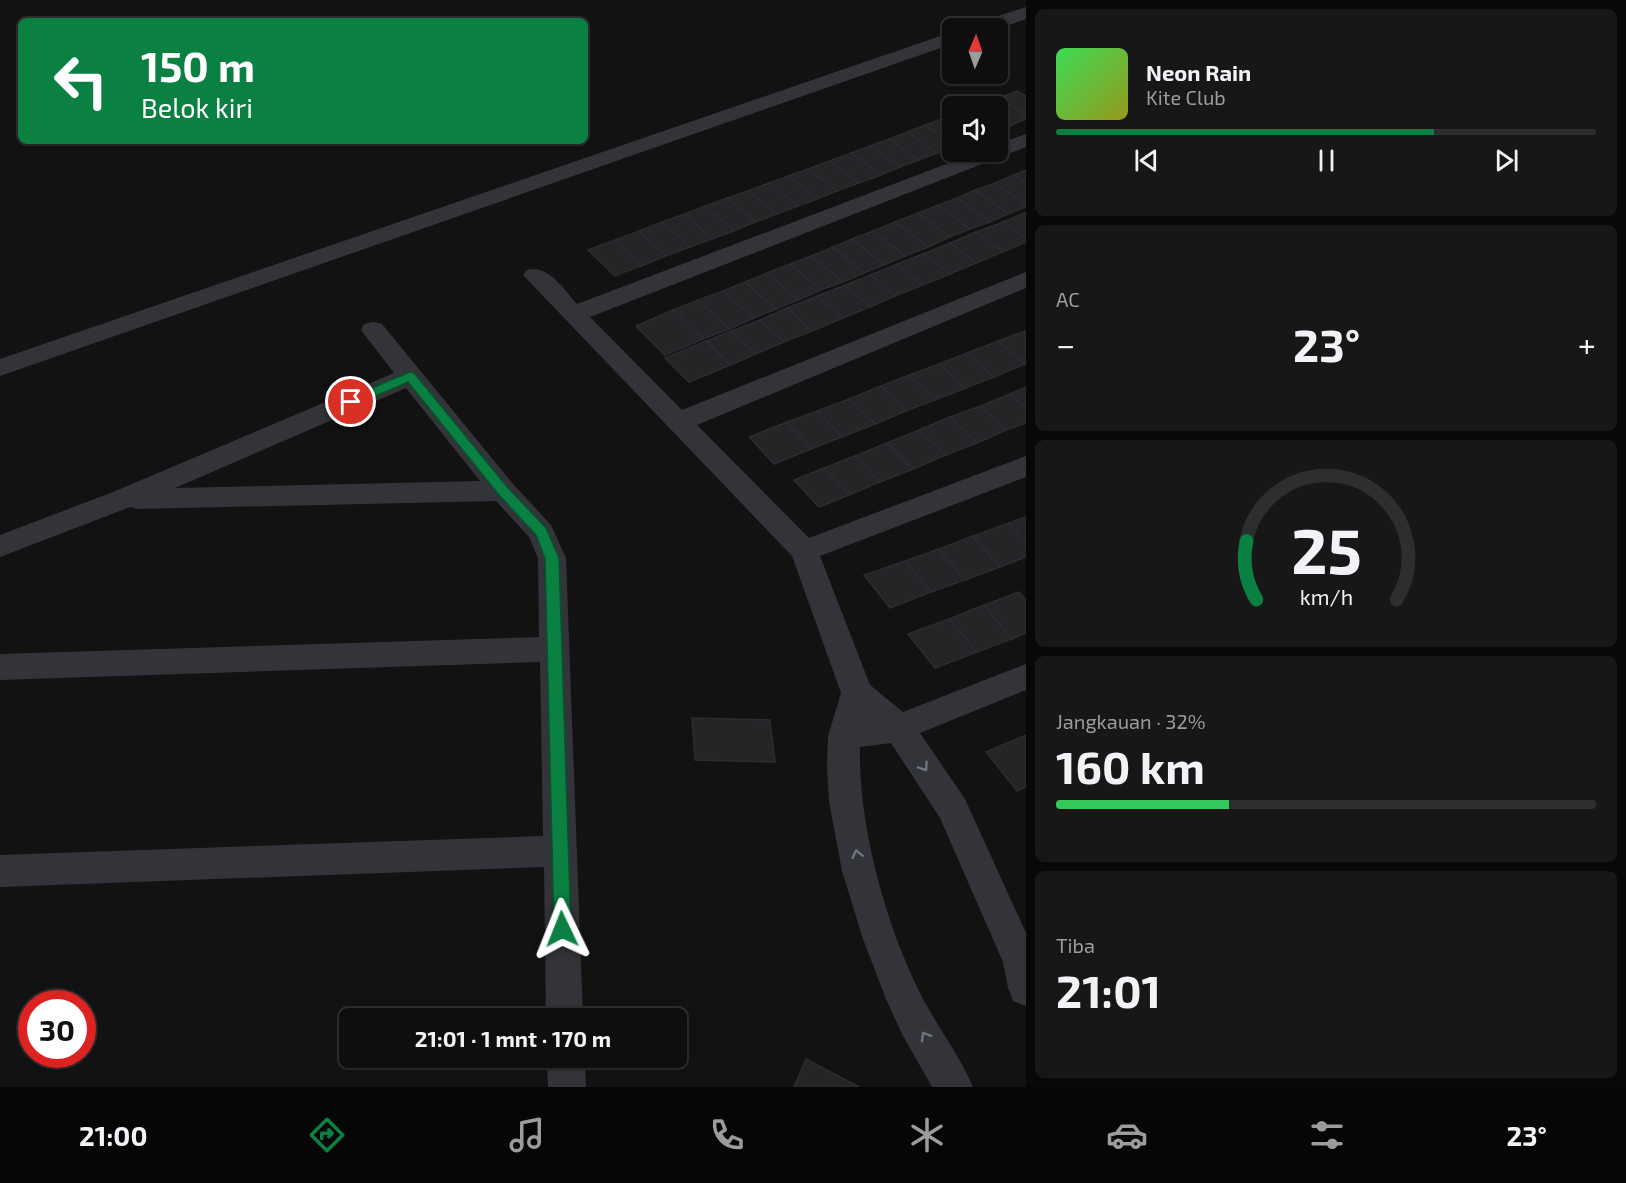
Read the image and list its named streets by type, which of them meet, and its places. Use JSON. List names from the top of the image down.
{
  "north": "top",
  "page": {
    "turn": ["150 m", "Belok kiri"],
    "song": ["Neon Rain", "Kite Club"],
    "tile": [
      "AC",
      ["Jangkauan · 32%", "160 km"],
      ["Tiba", "21:01"]
    ],
    "heat": ["−", "23°", "+"],
    "limit": "30",
    "trip": "21:01 · 1 mnt · 170 m",
    "tabs": ["21:00", "23°"],
    "gauge": ["25", "km/h"]
  }
}
